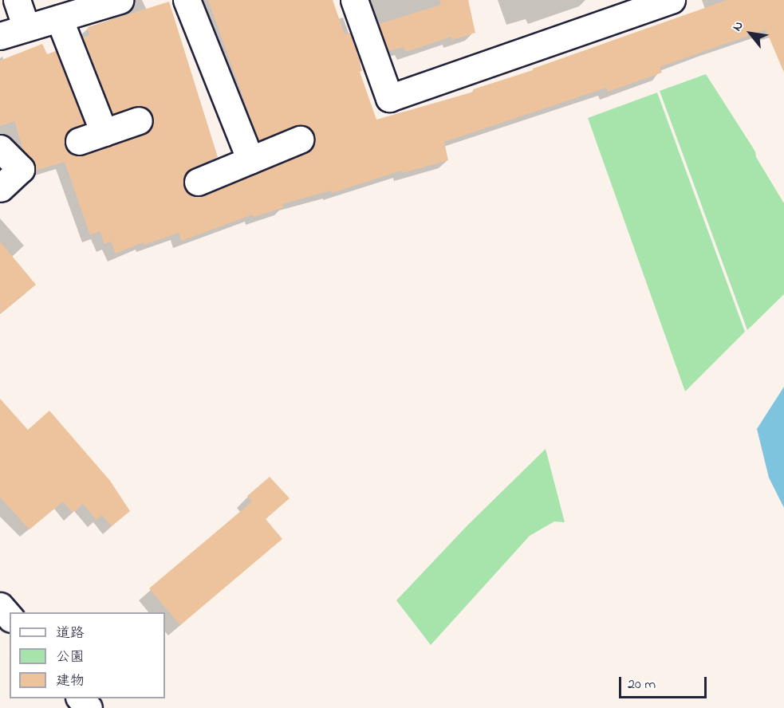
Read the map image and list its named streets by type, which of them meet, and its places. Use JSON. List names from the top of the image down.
{
  "legend": ["道路", "公園", "建物"],
  "scale_bar": "20 m",
  "north": "top left"
}
